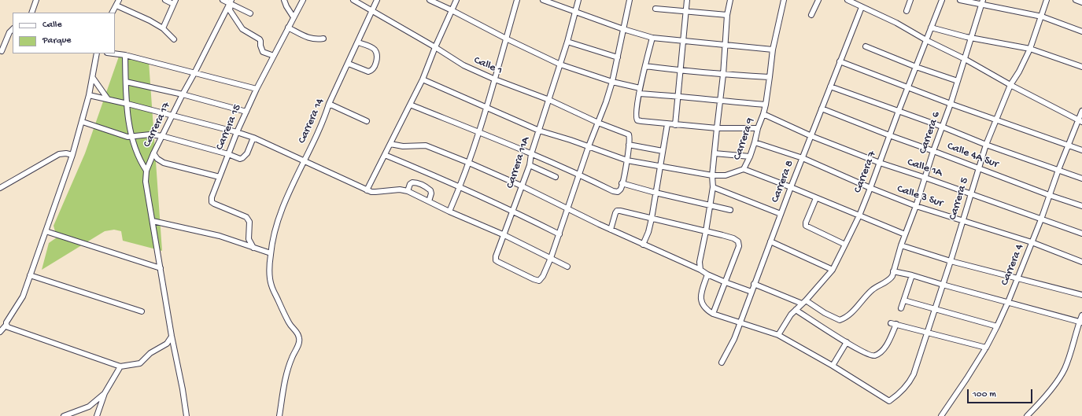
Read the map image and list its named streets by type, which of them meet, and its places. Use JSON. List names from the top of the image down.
{
  "streets": {
    "street": [
      "Calle 1",
      "Carrera 14",
      "Carrera 17",
      "Carrera 15",
      "Carrera 6",
      "Carrera 9",
      "Calle 4A Sur",
      "Carrera 11A",
      "Calle 1A",
      "Carrera 7",
      "Carrera 8",
      "Calle 3 Sur",
      "Carrera 5",
      "Carrera 4"
    ]
  },
  "crossings": [
    ["Calle 1", "Carrera 14"],
    ["Calle 1", "Carrera 11A"],
    ["Carrera 6", "Carrera 9"],
    ["Carrera 6", "Calle 4A Sur"],
    ["Carrera 6", "Calle 1A"],
    ["Carrera 6", "Calle 3 Sur"],
    ["Carrera 9", "Calle 1A"],
    ["Carrera 9", "Carrera 7"],
    ["Carrera 9", "Carrera 8"],
    ["Carrera 9", "Calle 3 Sur"],
    ["Calle 4A Sur", "Carrera 7"],
    ["Calle 4A Sur", "Carrera 8"],
    ["Calle 4A Sur", "Carrera 5"],
    ["Calle 4A Sur", "Carrera 4"],
    ["Calle 1A", "Carrera 7"],
    ["Calle 1A", "Carrera 8"],
    ["Calle 1A", "Carrera 5"],
    ["Calle 1A", "Carrera 4"],
    ["Carrera 7", "Calle 3 Sur"],
    ["Carrera 8", "Calle 3 Sur"],
    ["Calle 3 Sur", "Carrera 5"],
    ["Calle 3 Sur", "Carrera 4"]
  ],
  "legend": ["Calle", "Parque"],
  "scale_bar": "100 m"
}
